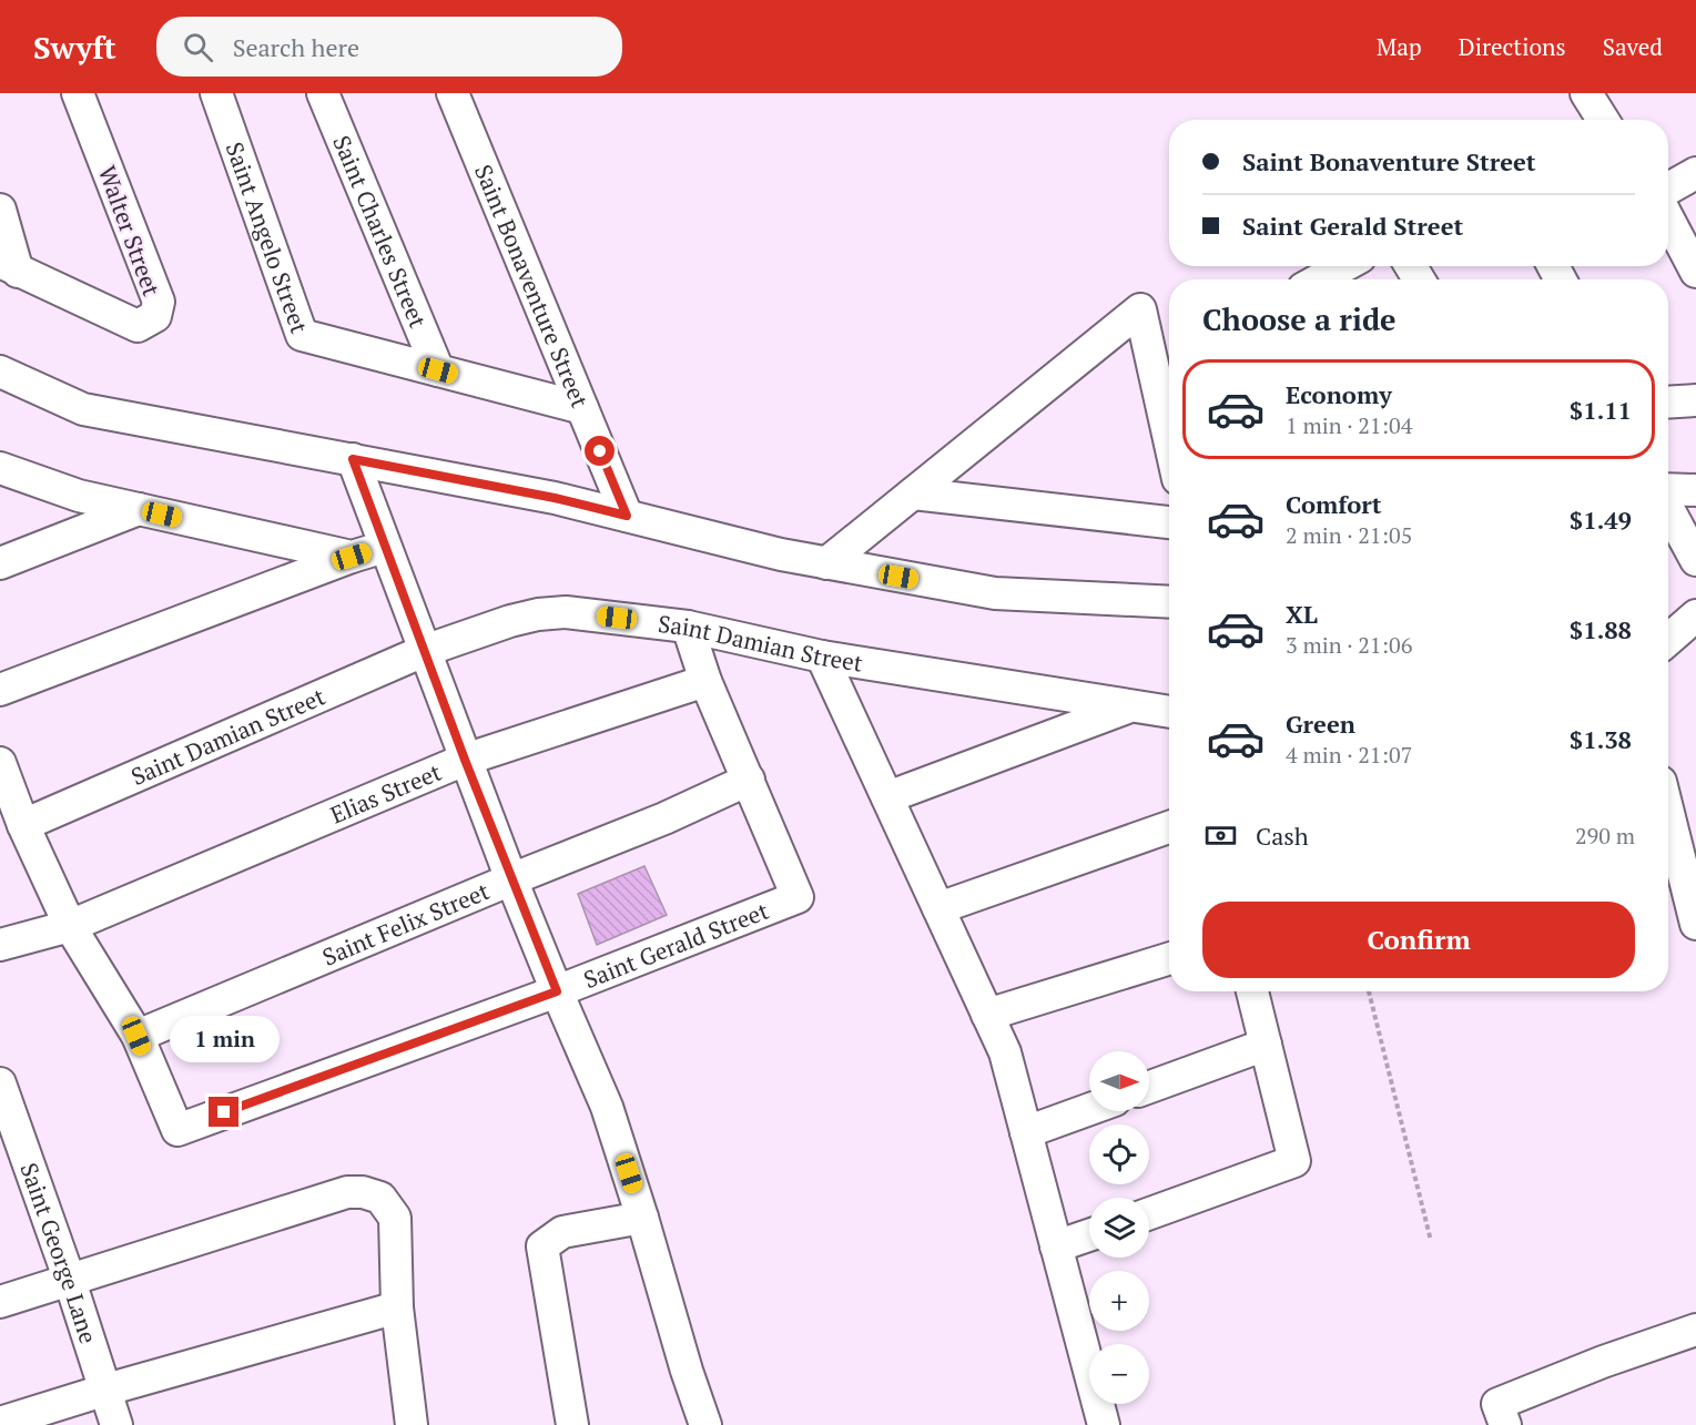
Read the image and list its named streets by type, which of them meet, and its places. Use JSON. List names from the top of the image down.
{
  "streets": {
    "street": [
      "Walter Street",
      "Saint Charles Street",
      "Saint Angelo Street",
      "Saint Bonaventure Street",
      "Saint Damian Street",
      "Elias Street",
      "Saint Felix Street",
      "Saint Gerald Street",
      "Saint George Lane"
    ]
  },
  "crossings": [
    ["Saint Charles Street", "Saint Angelo Street"],
    ["Saint Angelo Street", "Saint Bonaventure Street"],
    ["Saint Felix Street", "Saint Gerald Street"]
  ],
  "north": "right",
  "page": {
    "header": "Swyft",
    "search": "Search here",
    "nav": ["Map", "Directions", "Saved"],
    "banner": ["Saint Bonaventure Street", "Saint Gerald Street"],
    "heading": "Choose a ride",
    "list": [
      {
        "name": "Economy",
        "note": "1 min · 21:04",
        "value": "$1.11"
      },
      {
        "name": "Comfort",
        "note": "2 min · 21:05",
        "value": "$1.49"
      },
      {
        "name": "XL",
        "note": "3 min · 21:06",
        "value": "$1.88"
      },
      {
        "name": "Green",
        "note": "4 min · 21:07",
        "value": "$1.38"
      }
    ],
    "pay": ["Cash", "290 m"],
    "buttons": "Confirm",
    "bubble": "1 min",
    "map_buttons": ["+", "−"]
  }
}
